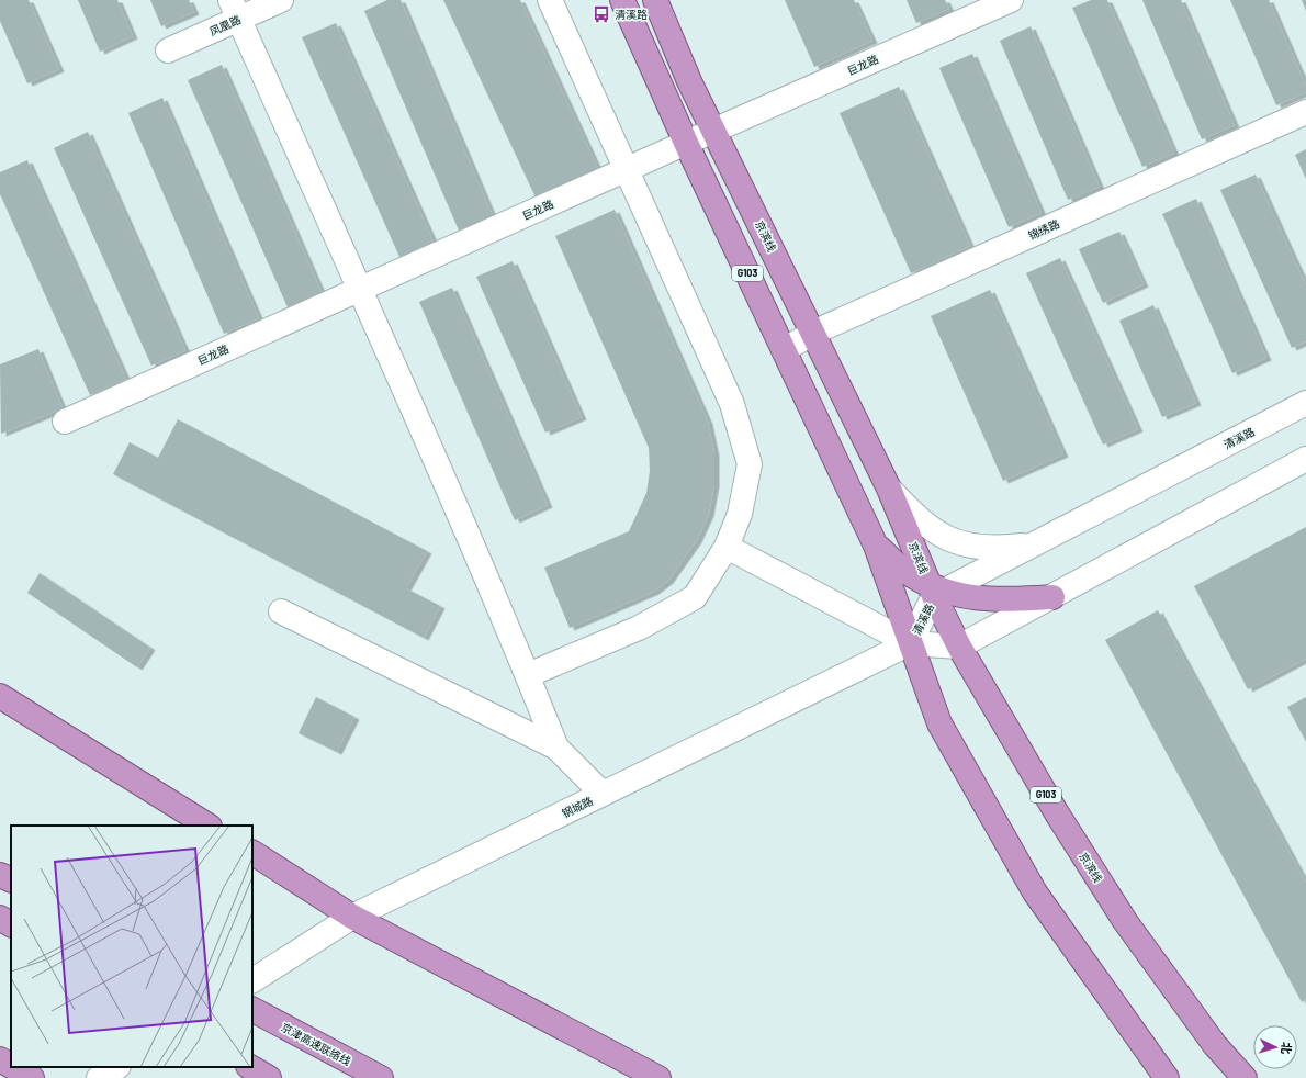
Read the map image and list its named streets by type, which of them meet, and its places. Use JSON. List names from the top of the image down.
{
  "streets": {
    "highway": ["京滨线", "G103", "京津高速联络线"],
    "street": [
      "凤凰路",
      "巨龙路",
      "锦绣路",
      "清溪路",
      "钢城路"
    ]
  },
  "crossings": [
    ["巨龙路", "京滨线"],
    ["巨龙路", "G103"],
    ["锦绣路", "京滨线"],
    ["锦绣路", "G103"],
    ["京滨线", "清溪路"],
    ["G103", "清溪路"],
    ["G103", "钢城路"],
    ["清溪路", "钢城路"]
  ],
  "places": {
    "bus stop": ["清溪路"]
  },
  "north": "right"
}
